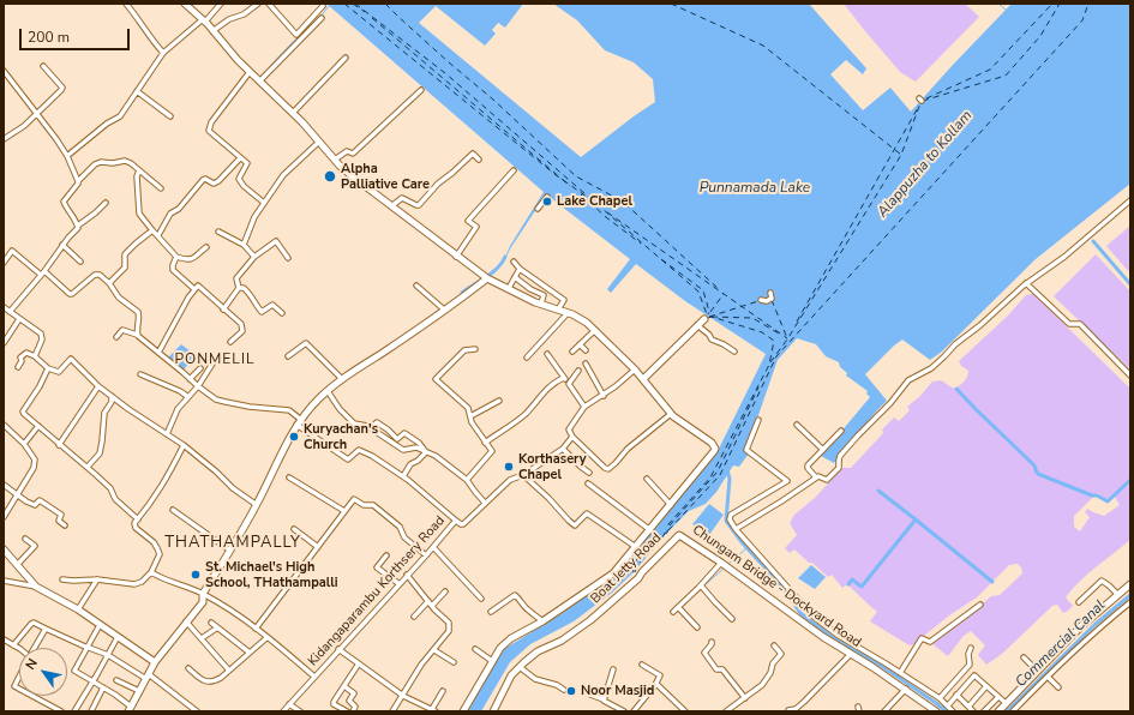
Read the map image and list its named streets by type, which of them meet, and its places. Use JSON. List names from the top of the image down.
{
  "streets": {
    "main road": ["Boat Jetty Road", "Chungam Bridge - Dockyard Road"],
    "street": ["Kidangaparambu Korthsery Road"]
  },
  "crossings": [
    ["Boat Jetty Road", "Chungam Bridge - Dockyard Road"]
  ],
  "districts": ["PONMELIL", "THATHAMPALLY"],
  "water": ["Alappuzha to Kollam", "Punnamada Lake", "Commercial Canal"],
  "places": [
    "Alpha Palliative Care",
    "Lake Chapel",
    "Kuryachan's Church",
    "Korthasery Chapel",
    "St. Michael's High School, THathampalli",
    "Noor Masjid"
  ],
  "scale_bar": "200 m",
  "north": "top left"
}
